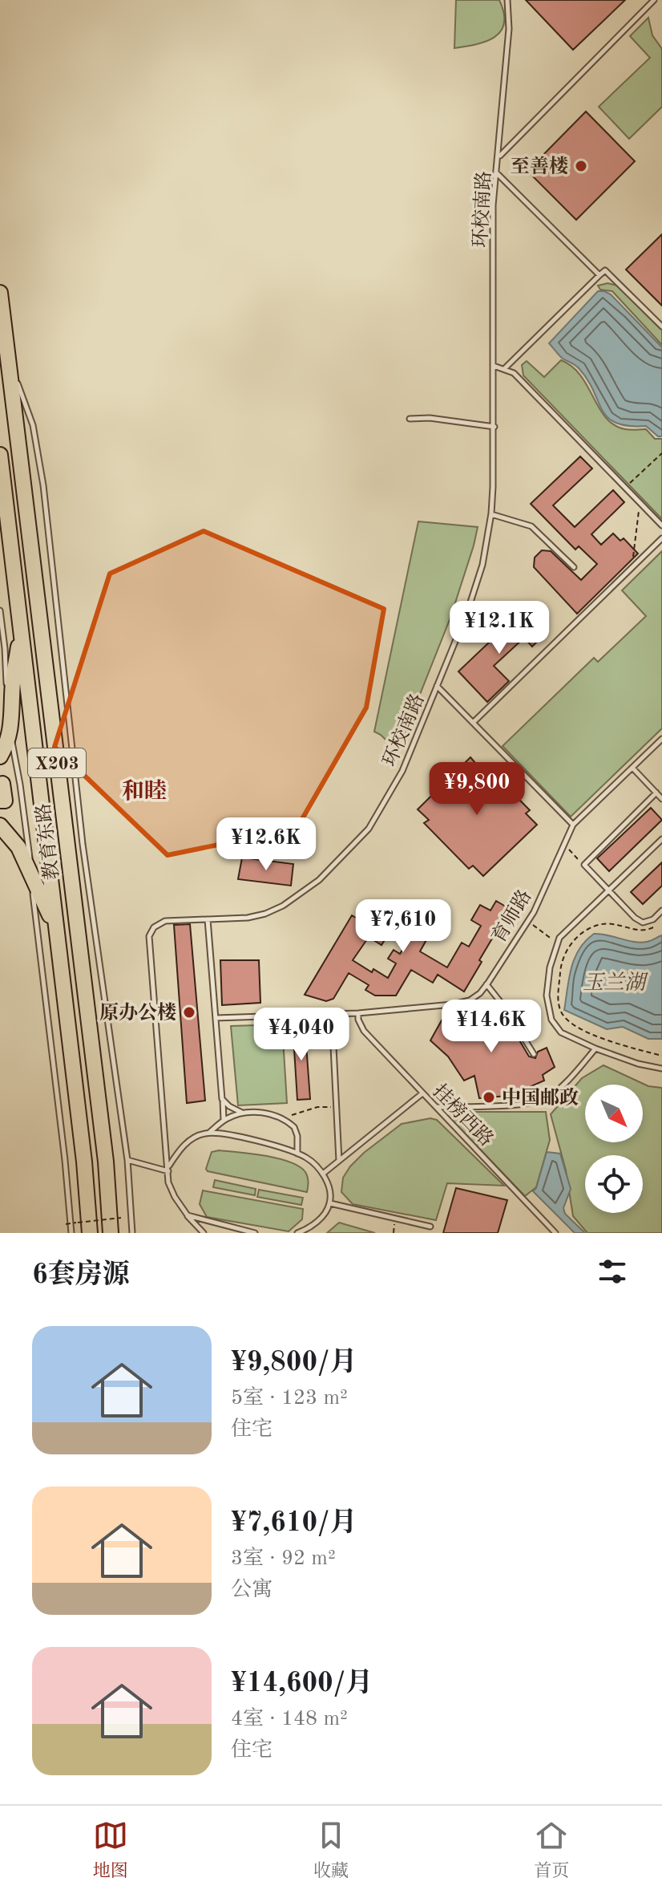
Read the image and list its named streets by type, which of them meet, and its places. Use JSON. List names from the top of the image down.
{
  "streets": {
    "main road": ["X203", "教育东路"],
    "lane": ["环校南路", "育师路", "挂榜西路"]
  },
  "crossings": [
    ["育师路", "挂榜西路"]
  ],
  "districts": ["和睦"],
  "water": ["玉兰湖"],
  "places": ["至善楼", "原办公楼", "中国邮政"],
  "north": "bottom right",
  "page": {
    "price": [
      "¥12.1K",
      "¥9,800",
      "¥12.6K",
      "¥7,610",
      "¥14.6K",
      "¥4,040"
    ],
    "heading": "6套房源",
    "list": [
      {
        "name": "¥9,800/月",
        "note": "5室 · 123 m² · 住宅"
      },
      {
        "name": "¥7,610/月",
        "note": "3室 · 92 m² · 公寓"
      },
      {
        "name": "¥14,600/月",
        "note": "4室 · 148 m² · 住宅"
      }
    ],
    "tabs": ["地图", "收藏", "首页"]
  }
}
